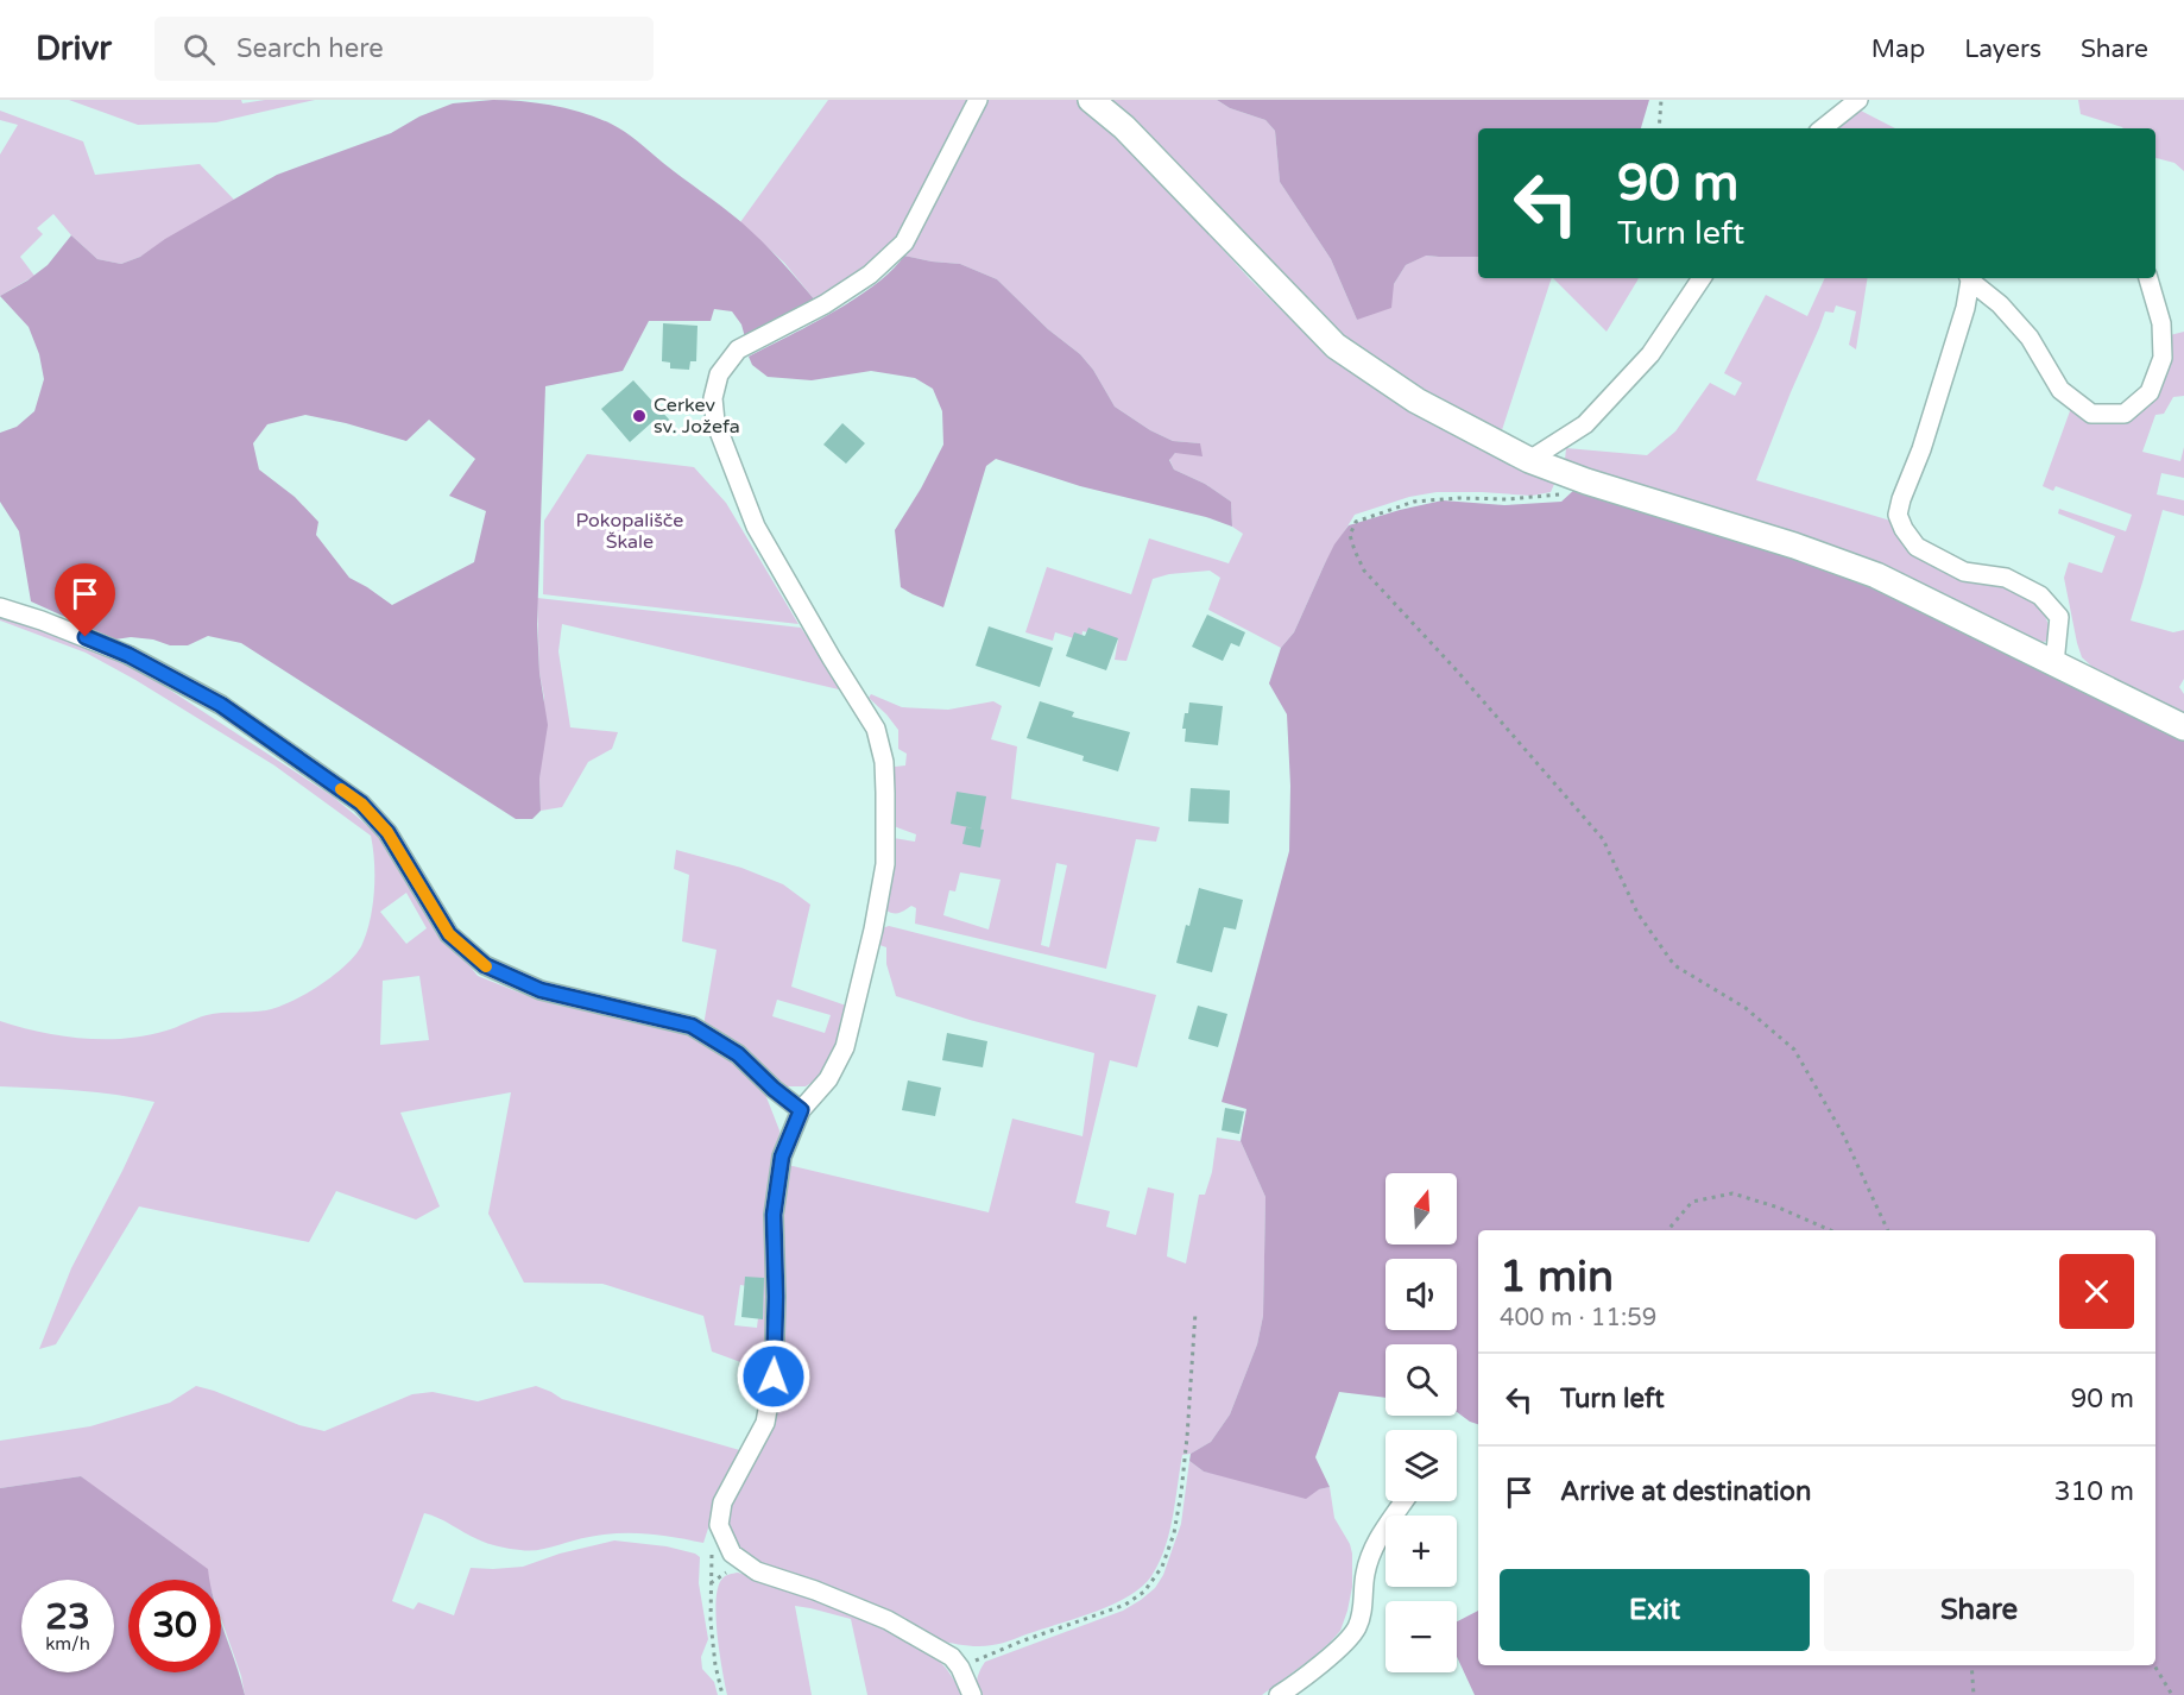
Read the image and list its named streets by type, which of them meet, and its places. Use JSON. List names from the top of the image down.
{
  "parks": ["Pokopališče Škale"],
  "places": ["Cerkev sv. Jožefa"],
  "north": "top",
  "page": {
    "header": "Drivr",
    "search": "Search here",
    "nav": ["Map", "Layers", "Share"],
    "turn": ["90 m", "Turn left"],
    "map_buttons": ["+", "−"],
    "heading": ["1 min", "400 m · 11:59"],
    "list": [
      {
        "name": "Turn left",
        "value": "90 m"
      },
      {
        "name": "Arrive at destination",
        "value": "310 m"
      }
    ],
    "buttons": ["Exit", "Share"],
    "speed": "23 km/h",
    "limit": "30"
  }
}
